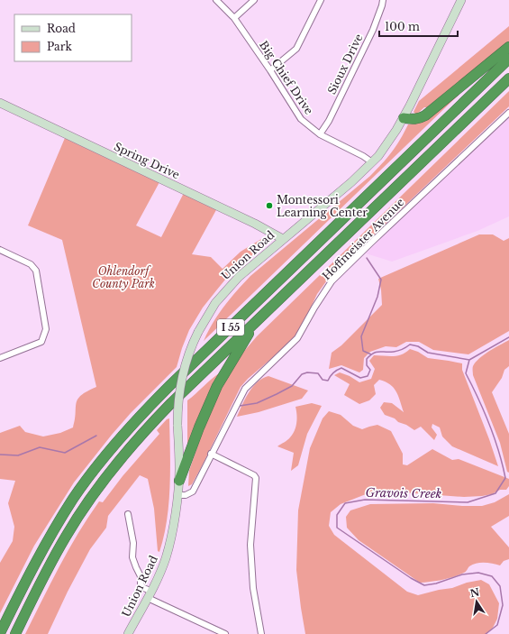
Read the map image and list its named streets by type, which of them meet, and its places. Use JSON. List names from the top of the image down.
{
  "streets": {
    "highway": ["I 55"],
    "main road": ["Spring Drive", "Union Road"],
    "street": ["Sioux Drive", "Big Chief Drive", "Hoffmeister Avenue"]
  },
  "crossings": [
    ["Sioux Drive", "Big Chief Drive"],
    ["Big Chief Drive", "Union Road"],
    ["Spring Drive", "Union Road"],
    ["Hoffmeister Avenue", "Union Road"]
  ],
  "water": ["Gravois Creek"],
  "parks": ["Ohlendorf County Park"],
  "places": ["Montessori Learning Center"],
  "legend": ["Road", "Park"],
  "scale_bar": "100 m",
  "north": "top"
}
